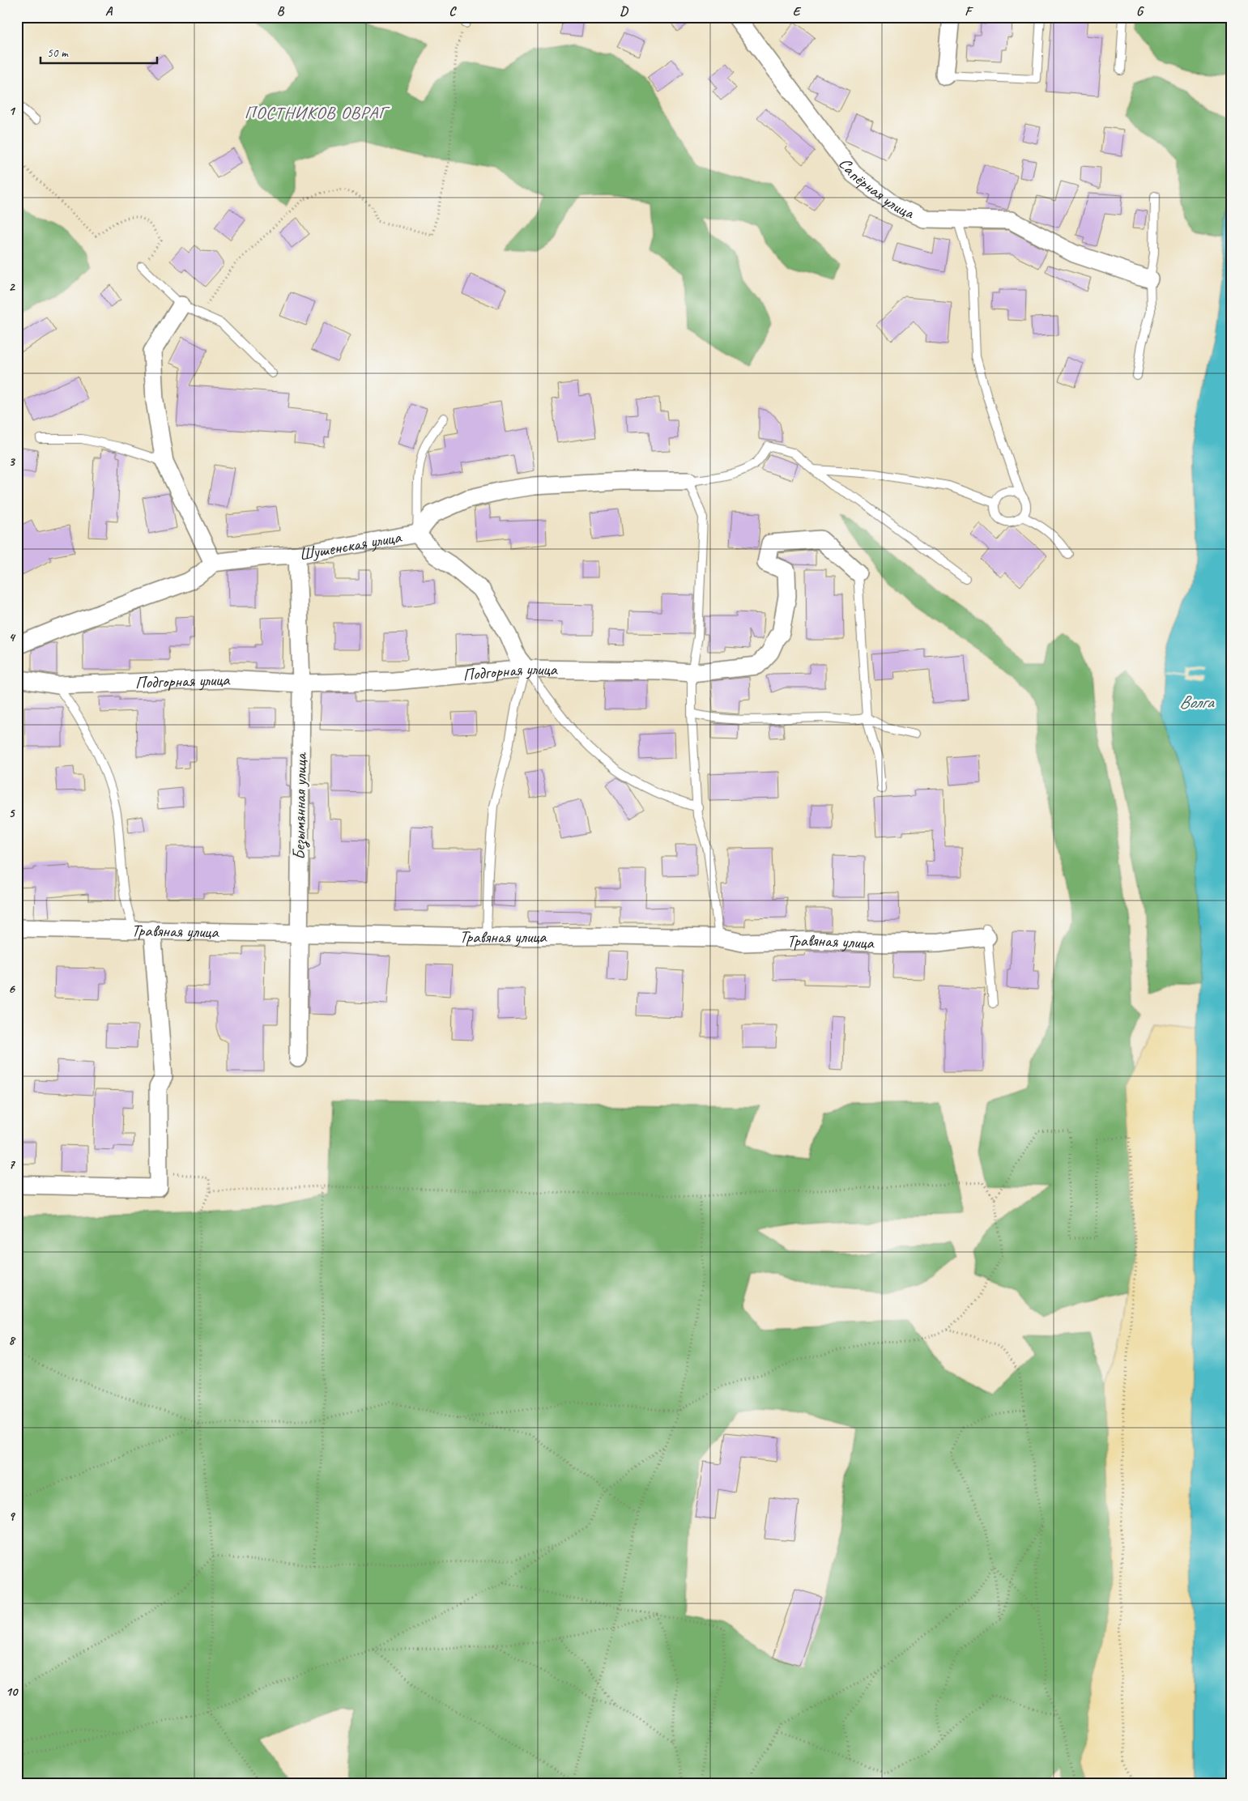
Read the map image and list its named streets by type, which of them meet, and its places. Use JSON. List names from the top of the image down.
{
  "streets": {
    "street": [
      "Сапёрная улица",
      "Шушенская улица",
      "Подгорная улица",
      "Безымянная улица",
      "Травяная улица"
    ]
  },
  "crossings": [
    ["Шушенская улица", "Безымянная улица"],
    ["Подгорная улица", "Безымянная улица"],
    ["Безымянная улица", "Травяная улица"]
  ],
  "districts": ["ПОСТНИКОВ ОВРАГ"],
  "water": ["Волга"],
  "scale_bar": "50 m",
  "grid": {
    "columns": [
      "A",
      "B",
      "C",
      "D",
      "E",
      "F",
      "G"
    ],
    "rows": [
      "1",
      "2",
      "3",
      "4",
      "5",
      "6",
      "7",
      "8",
      "9",
      "10"
    ]
  }
}
